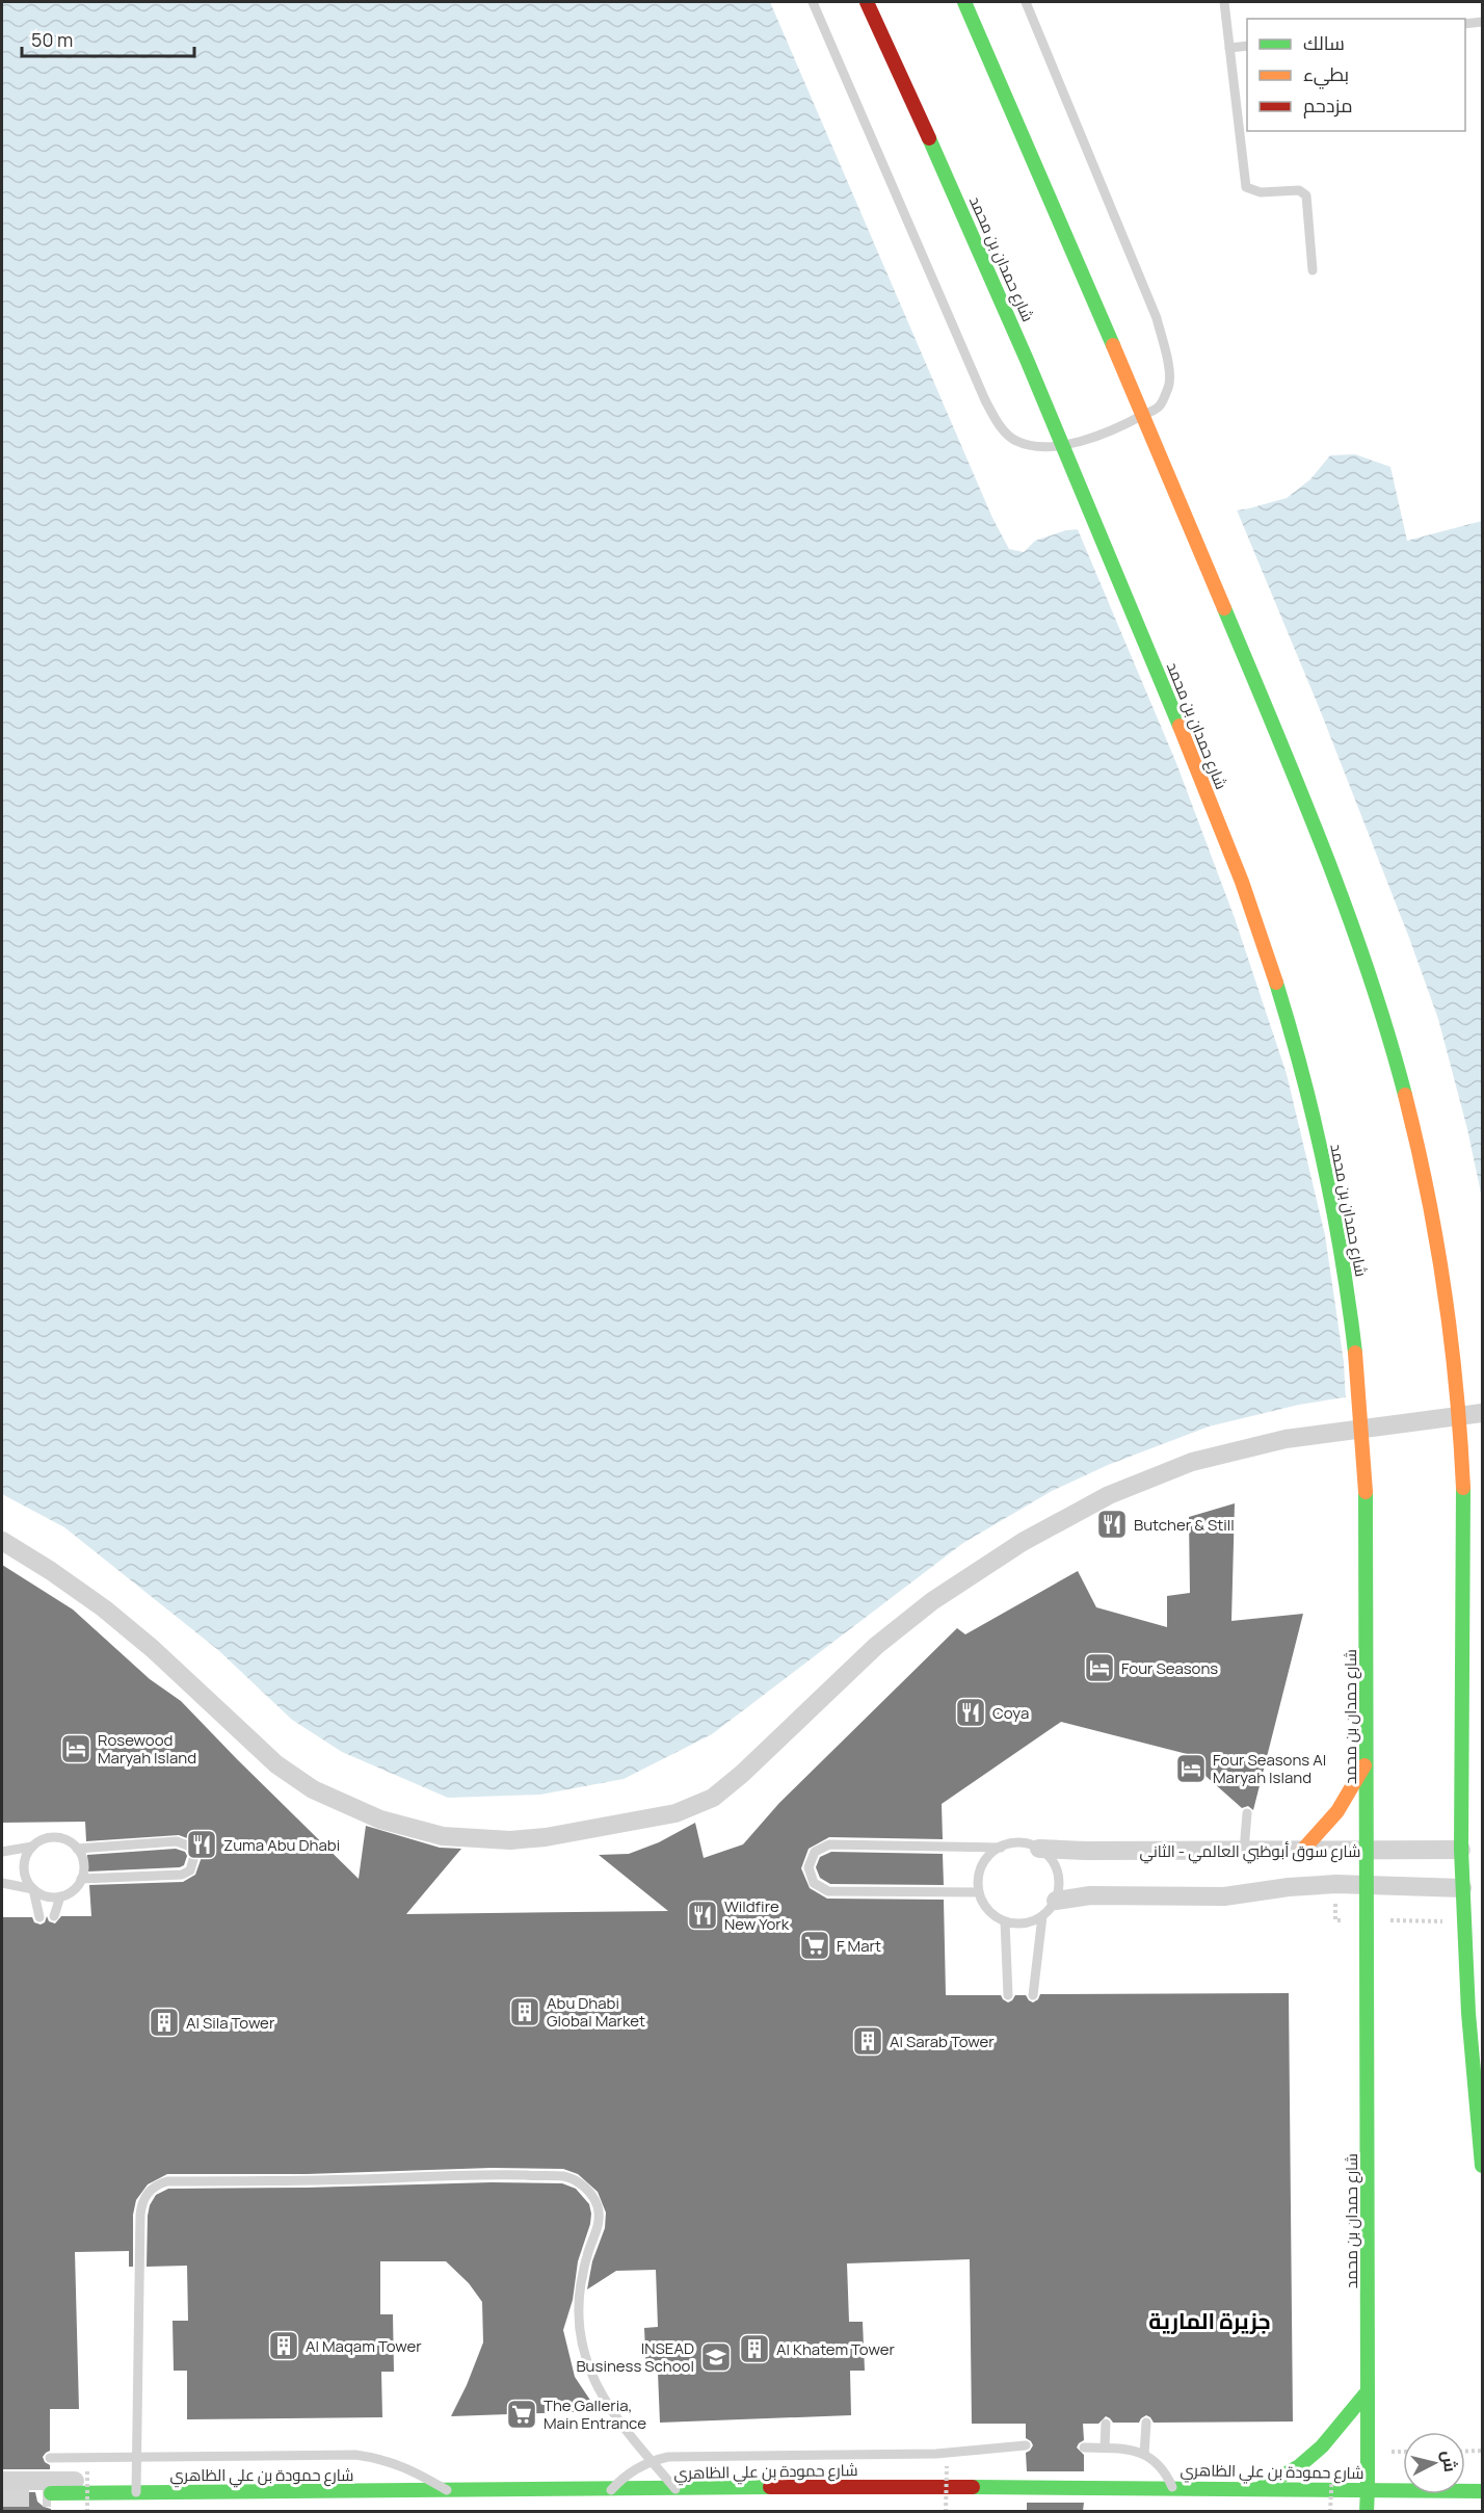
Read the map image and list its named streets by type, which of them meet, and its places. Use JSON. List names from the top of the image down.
{
  "streets": {
    "main road": ["شارع حمدان بن محمد", "شارع حمودة بن علي الظاهري"],
    "street": ["شارع سوق أبوظبي العالمي - الثاني"]
  },
  "crossings": [
    ["شارع حمدان بن محمد", "شارع سوق أبوظبي العالمي - الثاني"],
    ["شارع حمدان بن محمد", "شارع حمودة بن علي الظاهري"]
  ],
  "districts": ["جزيرة المارية"],
  "places": {
    "restaurant": [
      "Butcher & Still",
      "Coya",
      "Zuma Abu Dhabi",
      "Wildfire New York"
    ],
    "hotel": ["Four Seasons", "Rosewood Maryah Island", "Four Seasons Al Maryah Island"],
    "supermarket": ["F Mart", "The Galleria, Main Entrance"],
    "building": [
      "Abu Dhabi Global Market",
      "Al Sila Tower",
      "Al Sarab Tower",
      "Al Maqam Tower",
      "Al Khatem Tower"
    ],
    "school or university": ["INSEAD Business School"]
  },
  "legend": ["سالك", "بطيء", "مزدحم"],
  "scale_bar": "50 m",
  "north": "right"
}
